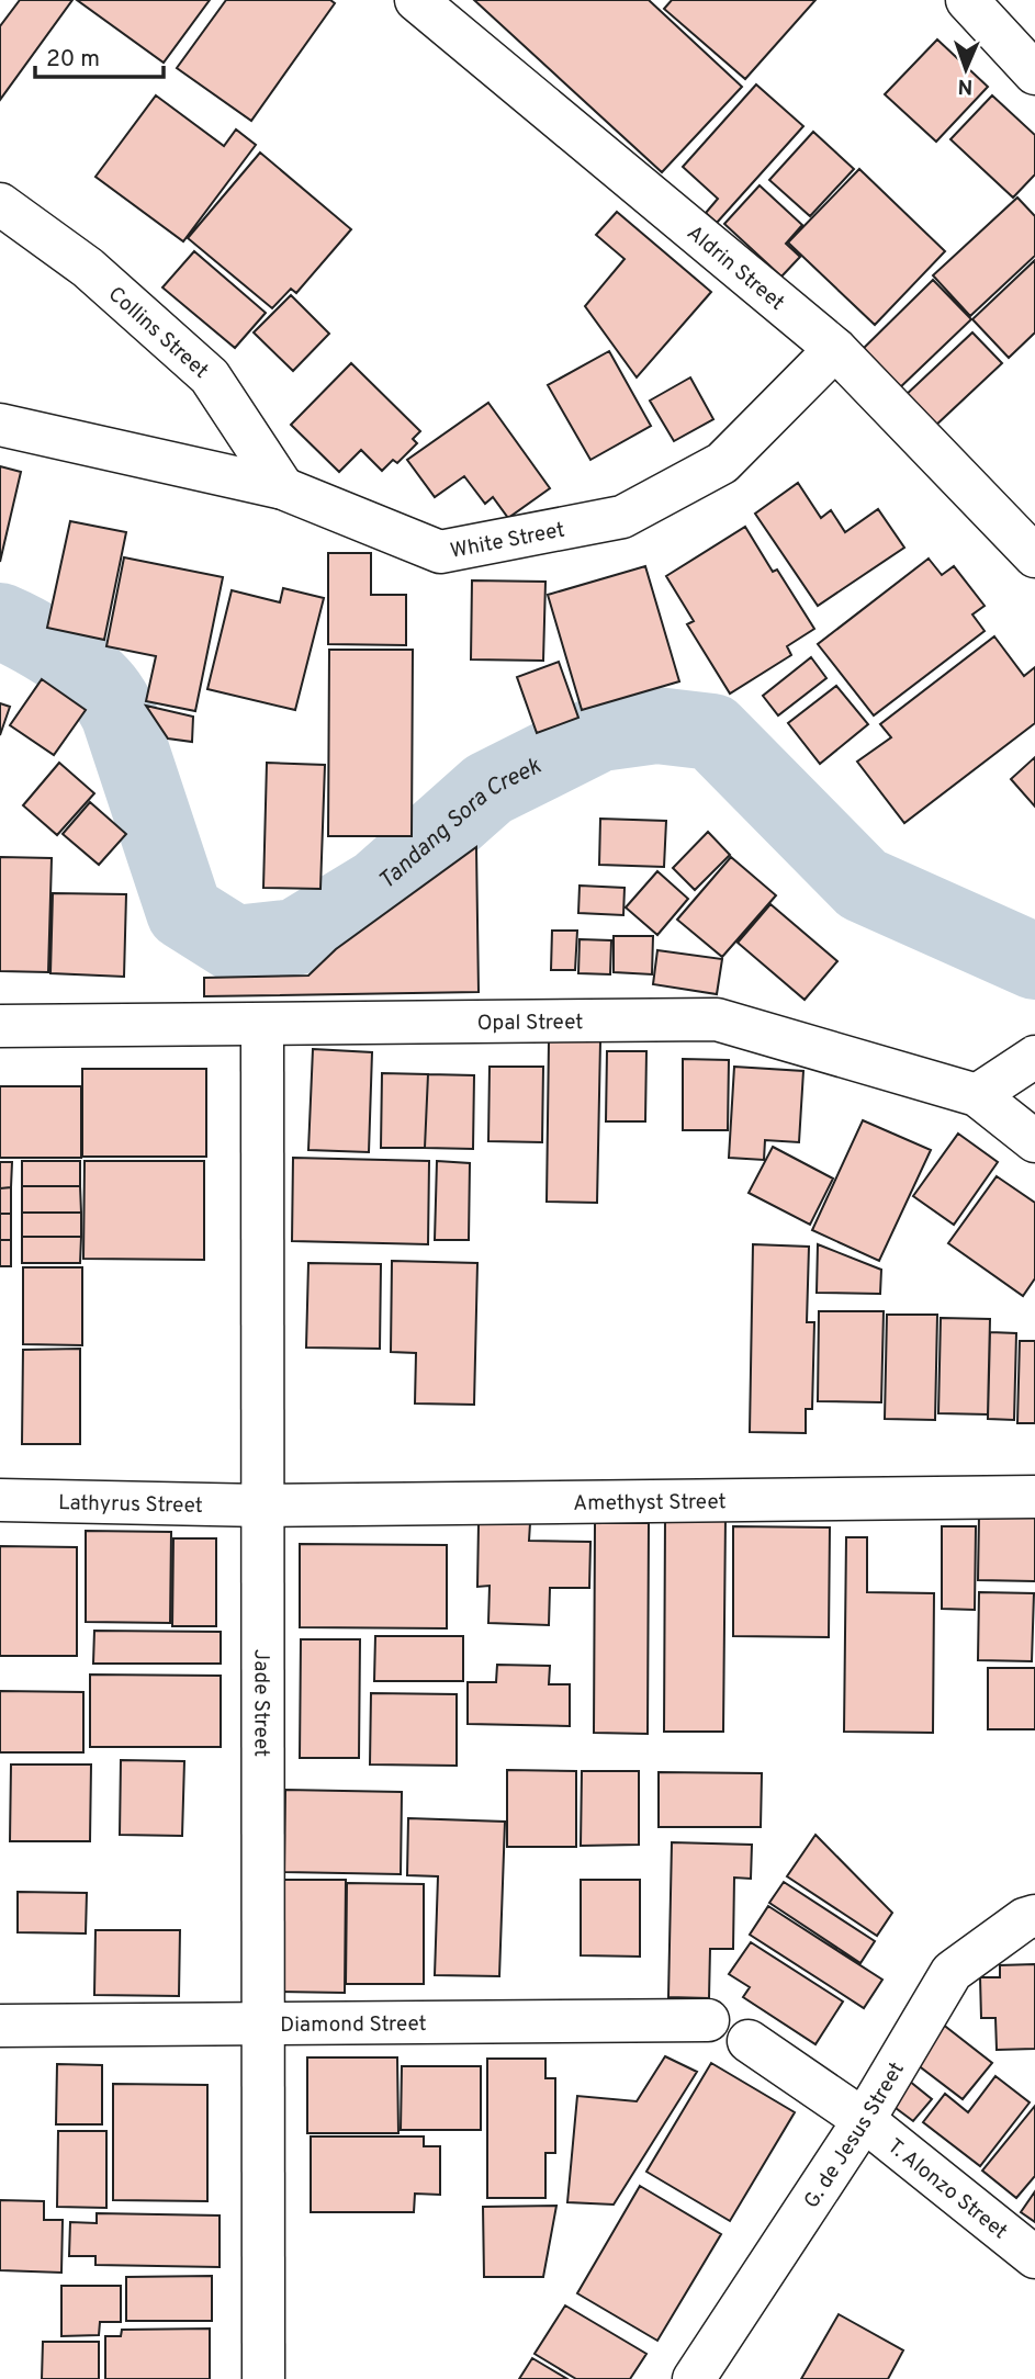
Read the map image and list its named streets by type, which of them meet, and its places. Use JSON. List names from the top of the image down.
{
  "streets": {
    "street": [
      "Aldrin Street",
      "Collins Street",
      "White Street",
      "Opal Street",
      "Amethyst Street",
      "Lathyrus Street",
      "Jade Street",
      "Diamond Street",
      "G. de Jesus Street",
      "T. Alonzo Street"
    ]
  },
  "crossings": [
    ["Aldrin Street", "White Street"],
    ["Collins Street", "White Street"],
    ["Opal Street", "Jade Street"],
    ["Amethyst Street", "Lathyrus Street"],
    ["Amethyst Street", "Jade Street"],
    ["Lathyrus Street", "Jade Street"],
    ["Jade Street", "Diamond Street"],
    ["G. de Jesus Street", "T. Alonzo Street"]
  ],
  "water": ["Tandang Sora Creek"],
  "scale_bar": "20 m",
  "north": "bottom"
}
